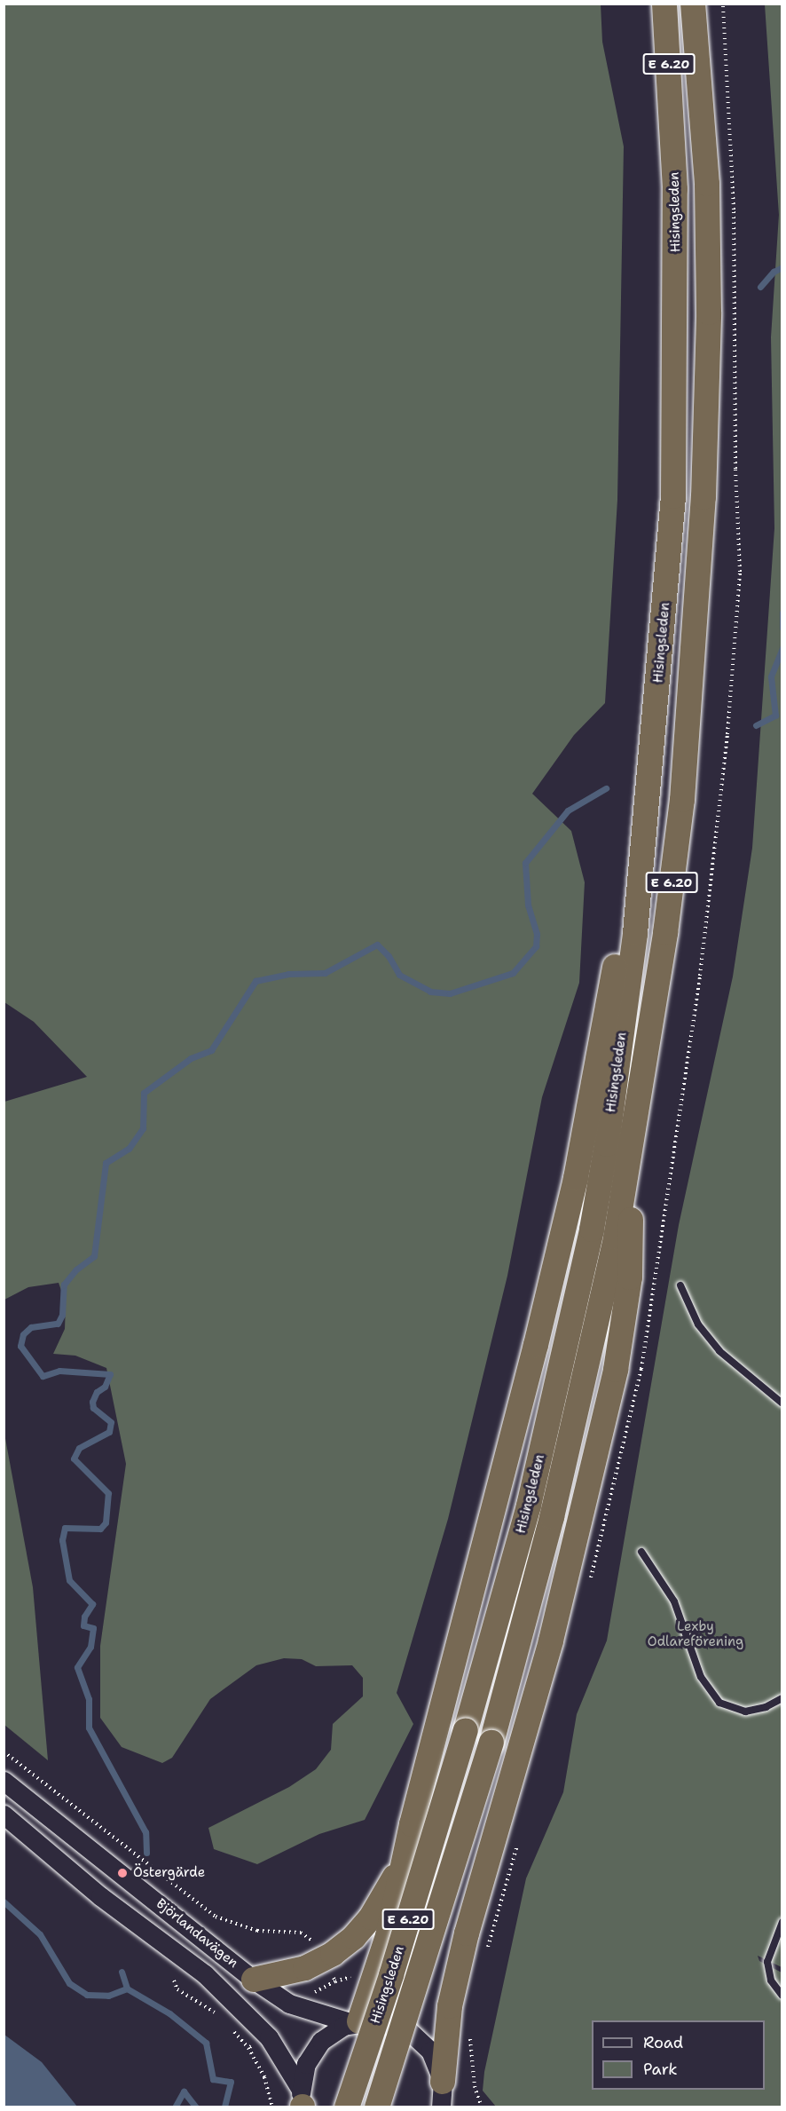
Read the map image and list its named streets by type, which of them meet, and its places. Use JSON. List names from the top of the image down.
{
  "streets": {
    "highway": ["E 6.20", "Hisingsleden"],
    "street": ["Björlandavägen"]
  },
  "parks": ["Lexby Odlareförening"],
  "places": ["Östergärde"],
  "legend": ["Road", "Park"]
}
